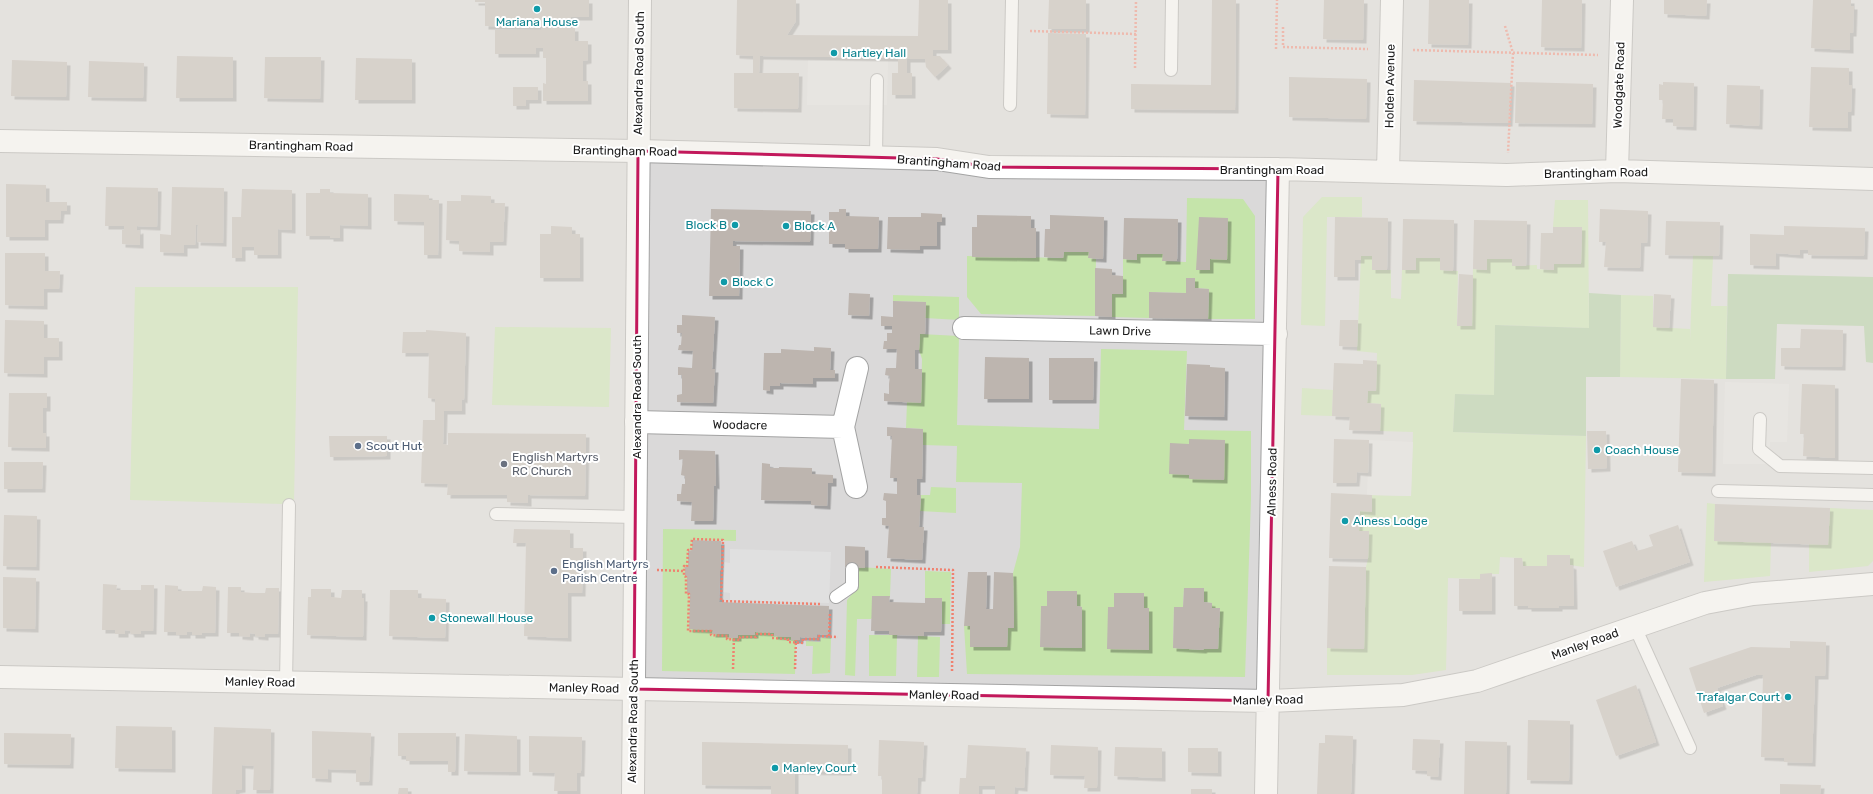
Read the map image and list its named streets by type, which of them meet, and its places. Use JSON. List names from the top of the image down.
{
  "streets": {
    "street": [
      "Alexandra Road South",
      "Woodgate Road",
      "Holden Avenue",
      "Brantingham Road",
      "Lawn Drive",
      "Woodacre",
      "Alness Road",
      "Manley Road"
    ]
  },
  "crossings": [
    ["Alexandra Road South", "Brantingham Road"],
    ["Alexandra Road South", "Woodacre"],
    ["Alexandra Road South", "Manley Road"],
    ["Woodgate Road", "Brantingham Road"],
    ["Holden Avenue", "Brantingham Road"],
    ["Brantingham Road", "Alness Road"],
    ["Lawn Drive", "Alness Road"],
    ["Alness Road", "Manley Road"]
  ],
  "places": [
    "Mariana House",
    "Hartley Hall",
    "Block B",
    "Block A",
    "Block C",
    "Scout Hut",
    "Coach House",
    "English Martyrs RC Church",
    "Alness Lodge",
    "English Martyrs Parish Centre",
    "Stonewall House",
    "Trafalgar Court",
    "Manley Court"
  ]
}
